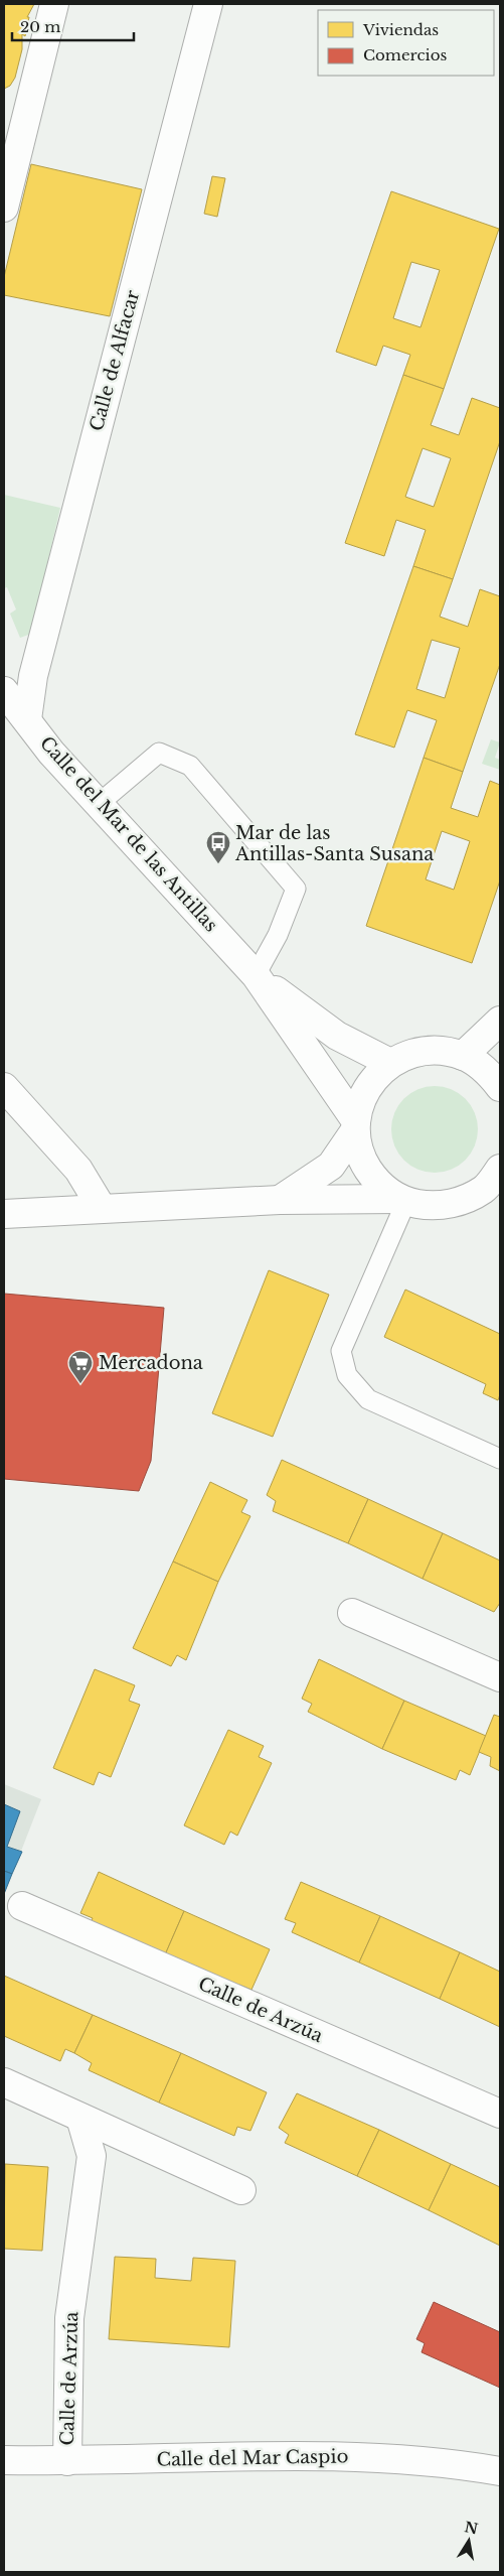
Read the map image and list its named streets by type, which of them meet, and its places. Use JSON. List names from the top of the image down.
{
  "streets": {
    "street": [
      "Calle de Alfacar",
      "Calle del Mar de las Antillas",
      "Calle de Arzúa",
      "Calle del Mar Caspio"
    ]
  },
  "crossings": [
    ["Calle de Alfacar", "Calle del Mar de las Antillas"],
    ["Calle de Arzúa", "Calle del Mar Caspio"]
  ],
  "places": {
    "bus stop": ["Mar de las Antillas-Santa Susana"],
    "supermarket": ["Mercadona"]
  },
  "legend": ["Viviendas", "Comercios"],
  "scale_bar": "20 m",
  "north": "top"
}
